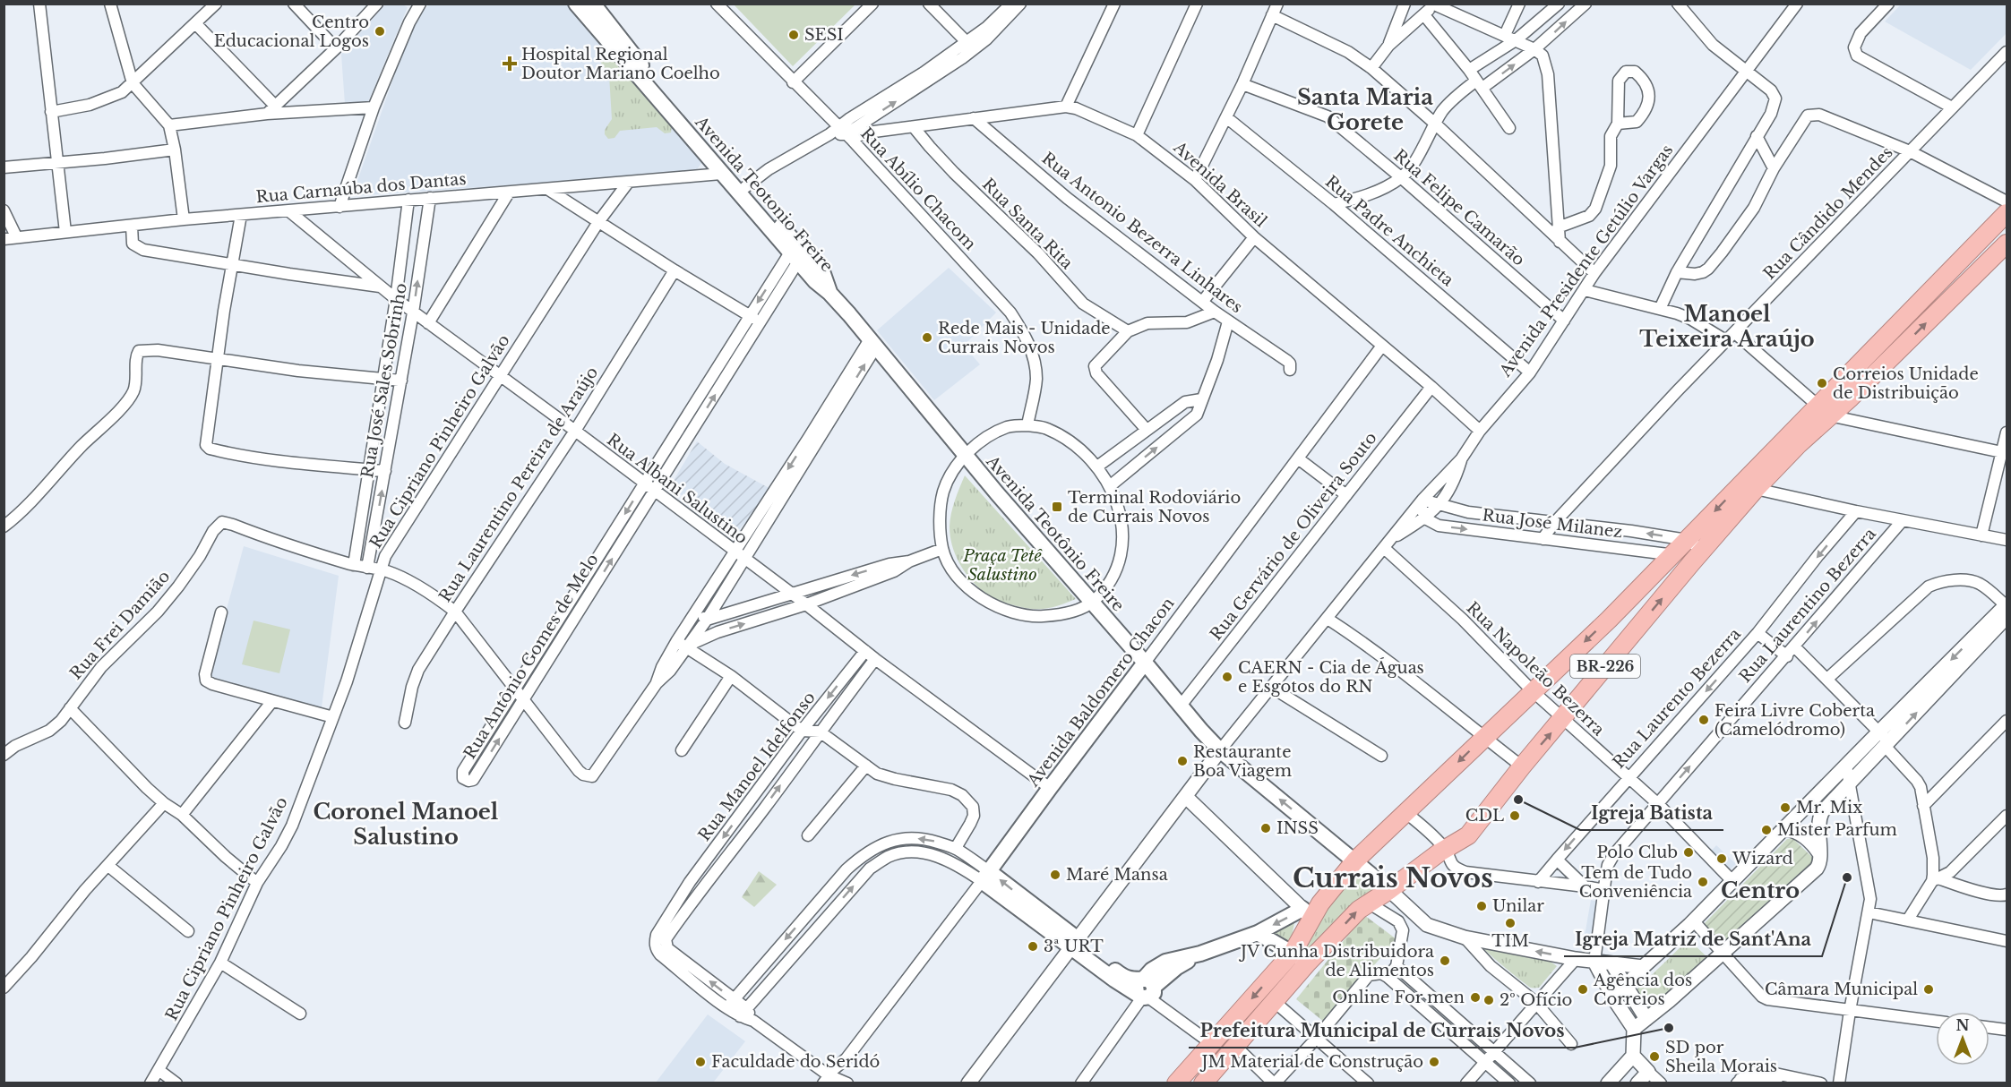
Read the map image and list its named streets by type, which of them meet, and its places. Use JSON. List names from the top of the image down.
{
  "streets": {
    "highway": ["BR-226"],
    "main road": ["Avenida Teotonio Freire", "Avenida Teotônio Freire", "Avenida Baldomero Chacon"],
    "street": [
      "Avenida Brasil",
      "Rua Carnaúba dos Dantas",
      "Rua Abílio Chacom",
      "Rua Felipe Camarão",
      "Rua Cândido Mendes",
      "Rua Santa Rita",
      "Rua Padre Anchieta",
      "Rua Antonio Bezerra Linhares",
      "Avenida Presidente Getúlio Vargas",
      "Rua José Sales Sobrinho",
      "Rua Cipriano Pinheiro Galvão",
      "Rua Laurentino Pereira de Araújo",
      "Rua Albani Salustino",
      "Rua José Milanez",
      "Rua Gervário de Oliveira Souto",
      "Rua Laurentino Bezerra",
      "Rua Frei Damião",
      "Rua Antônio Gomes de Melo",
      "Rua Napoleão Bezerra",
      "Rua Laurento Bezerra",
      "Rua Manoel Idelfonso"
    ]
  },
  "crossings": [
    ["Avenida Brasil", "Rua Abílio Chacom"],
    ["Avenida Brasil", "Avenida Teotonio Freire"],
    ["Avenida Brasil", "Rua Santa Rita"],
    ["Avenida Brasil", "Rua Antonio Bezerra Linhares"],
    ["Avenida Brasil", "Avenida Presidente Getúlio Vargas"],
    ["Avenida Brasil", "Rua Gervário de Oliveira Souto"],
    ["Avenida Brasil", "Avenida Baldomero Chacon"],
    ["Rua Carnaúba dos Dantas", "Avenida Teotonio Freire"],
    ["Rua Carnaúba dos Dantas", "Rua José Sales Sobrinho"],
    ["Rua Carnaúba dos Dantas", "Rua Cipriano Pinheiro Galvão"],
    ["Rua Carnaúba dos Dantas", "Rua Albani Salustino"],
    ["Avenida Teotonio Freire", "Avenida Teotônio Freire"],
    ["Avenida Teotonio Freire", "Rua Antônio Gomes de Melo"],
    ["Rua Felipe Camarão", "Avenida Presidente Getúlio Vargas"],
    ["Rua Cândido Mendes", "Rua José Milanez"],
    ["Rua Padre Anchieta", "Avenida Presidente Getúlio Vargas"],
    ["Avenida Presidente Getúlio Vargas", "Rua José Milanez"],
    ["Avenida Presidente Getúlio Vargas", "Avenida Teotônio Freire"],
    ["Avenida Presidente Getúlio Vargas", "Rua Napoleão Bezerra"],
    ["Rua José Sales Sobrinho", "Rua Albani Salustino"],
    ["Rua José Sales Sobrinho", "Rua Frei Damião"],
    ["Rua Cipriano Pinheiro Galvão", "Rua Albani Salustino"],
    ["Rua Laurentino Pereira de Araújo", "Rua Albani Salustino"],
    ["Rua Albani Salustino", "Rua Antônio Gomes de Melo"],
    ["Rua Albani Salustino", "Avenida Baldomero Chacon"],
    ["Rua Albani Salustino", "Rua Manoel Idelfonso"],
    ["Rua José Milanez", "BR-226"],
    ["Avenida Teotônio Freire", "Rua Gervário de Oliveira Souto"],
    ["Avenida Teotônio Freire", "BR-226"],
    ["Avenida Teotônio Freire", "Avenida Baldomero Chacon"],
    ["Rua Laurentino Bezerra", "Rua Napoleão Bezerra"],
    ["BR-226", "Rua Napoleão Bezerra"],
    ["Rua Napoleão Bezerra", "Rua Laurento Bezerra"]
  ],
  "one_way": ["Rua Laurentino Bezerra", "Rua Laurento Bezerra"],
  "districts": [
    "Santa Maria Gorete",
    "Manoel Teixeira Araújo",
    "Coronel Manoel Salustino",
    "Currais Novos",
    "Centro"
  ],
  "parks": ["Praça Tetê Salustino"],
  "places": {
    "other": [
      "Centro Educacional Logos",
      "SESI",
      "Rede Mais - Unidade Currais Novos",
      "Correios Unidade de Distribuição",
      "CAERN - Cia de Águas e Esgotos do RN",
      "Feira Livre Coberta (Camelódromo)",
      "Restaurante Boa Viagem",
      "Igreja Batista",
      "Mr. Mix",
      "CDL",
      "INSS",
      "Mister Parfum",
      "Polo Club",
      "Wizard",
      "Maré Mansa",
      "Igreja Matriz de Sant'Ana",
      "Tem de Tudo Conveniência",
      "Unilar",
      "TIM",
      "3ª URT",
      "JV Cunha Distribuidora de Alimentos",
      "Agência dos Correios",
      "Câmara Municipal",
      "Online For men",
      "2º Ofício",
      "Prefeitura Municipal de Currais Novos",
      "SD por Sheila Morais",
      "Faculdade do Seridó",
      "JM Material de Construção"
    ],
    "health": ["Hospital Regional Doutor Mariano Coelho"],
    "transit": ["Terminal Rodoviário de Currais Novos"]
  },
  "north": "top"
}
